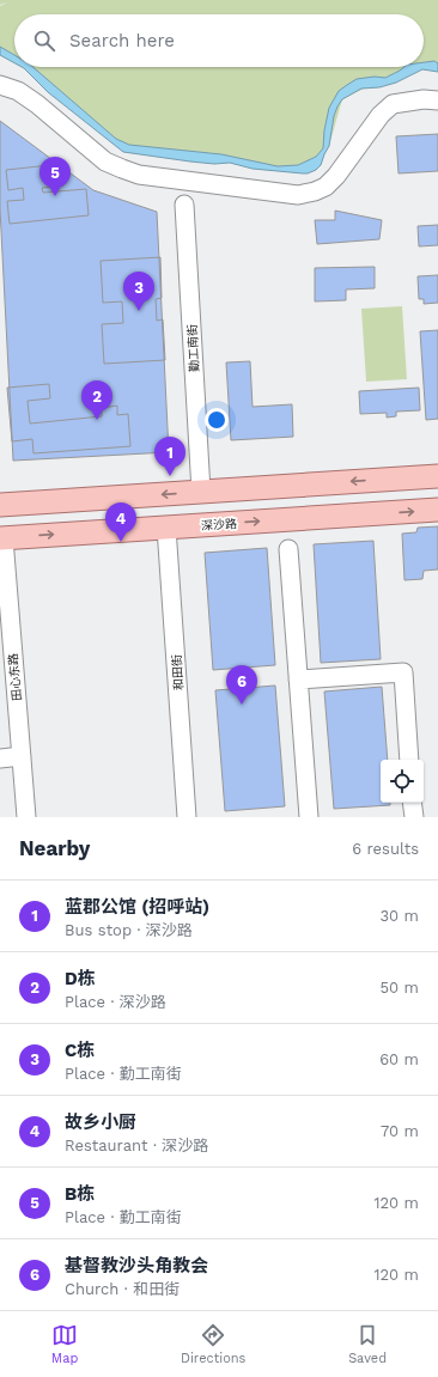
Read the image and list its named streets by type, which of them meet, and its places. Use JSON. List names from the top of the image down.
{
  "streets": {
    "main road": ["深沙路"],
    "street": ["勤工南街", "和田街", "田心东路"]
  },
  "crossings": [
    ["深沙路", "和田街"],
    ["深沙路", "田心东路"]
  ],
  "page": {
    "search": "Search here",
    "pins": [
      "5",
      "3",
      "2",
      "1",
      "4",
      "6"
    ],
    "heading": ["Nearby", "6 results"],
    "list": [
      {
        "mark": "1",
        "name": "蓝郡公馆 (招呼站)",
        "note": "Bus stop · 深沙路",
        "value": "30 m"
      },
      {
        "mark": "2",
        "name": "D栋",
        "note": "Place · 深沙路",
        "value": "50 m"
      },
      {
        "mark": "3",
        "name": "C栋",
        "note": "Place · 勤工南街",
        "value": "60 m"
      },
      {
        "mark": "4",
        "name": "故乡小厨",
        "note": "Restaurant · 深沙路",
        "value": "70 m"
      },
      {
        "mark": "5",
        "name": "B栋",
        "note": "Place · 勤工南街",
        "value": "120 m"
      },
      {
        "mark": "6",
        "name": "基督教沙头角教会",
        "note": "Church · 和田街",
        "value": "120 m"
      }
    ],
    "nav": ["Map", "Directions", "Saved"]
  }
}
